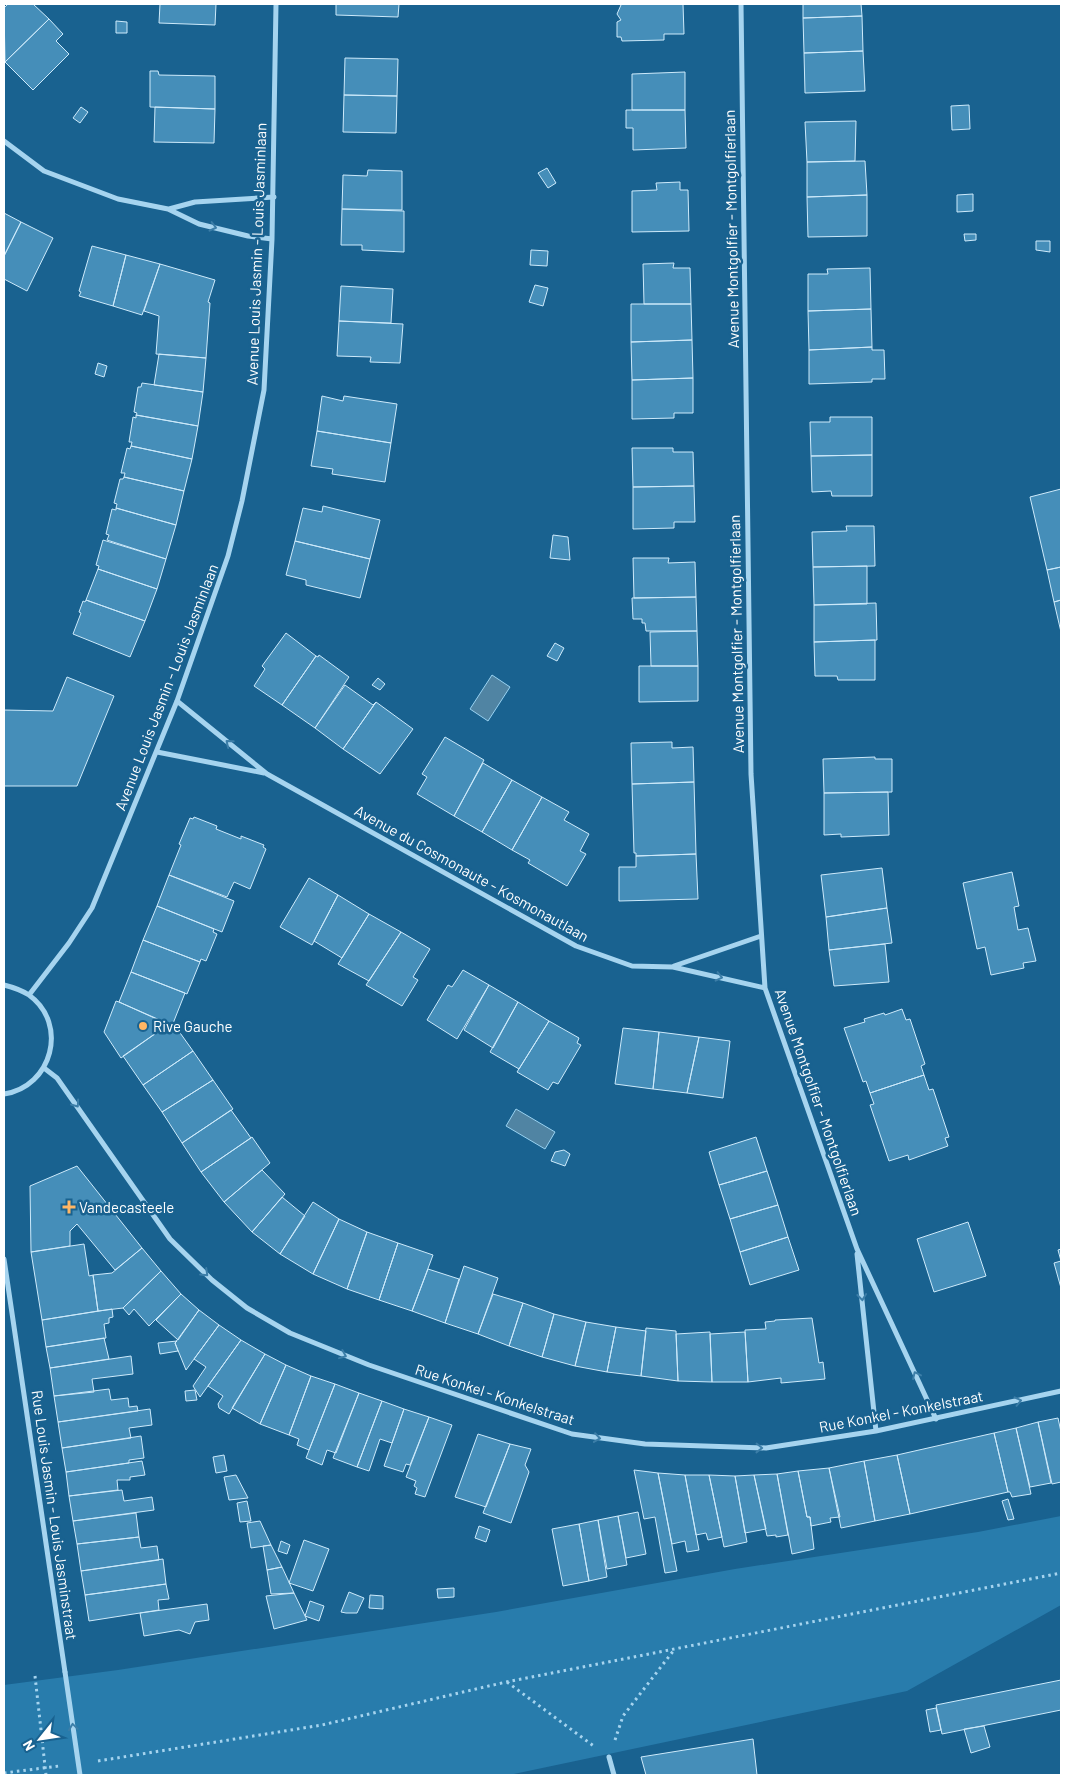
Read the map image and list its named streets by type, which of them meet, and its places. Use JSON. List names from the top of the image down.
{
  "streets": {
    "street": [
      "Avenue Montgolfier - Montgolfierlaan",
      "Avenue Louis Jasmin - Louis Jasminlaan",
      "Avenue du Cosmonaute - Kosmonautlaan",
      "Rue Konkel - Konkelstraat",
      "Rue Louis Jasmin - Louis Jasminstraat"
    ]
  },
  "crossings": [
    ["Avenue Montgolfier - Montgolfierlaan", "Avenue du Cosmonaute - Kosmonautlaan"],
    ["Avenue Montgolfier - Montgolfierlaan", "Rue Konkel - Konkelstraat"],
    ["Avenue Louis Jasmin - Louis Jasminlaan", "Avenue du Cosmonaute - Kosmonautlaan"]
  ],
  "one_way": ["Rue Konkel - Konkelstraat", "Rue Louis Jasmin - Louis Jasminstraat"],
  "places": {
    "other": ["Rive Gauche"],
    "health": ["Vandecasteele"]
  },
  "north": "bottom left"
}
